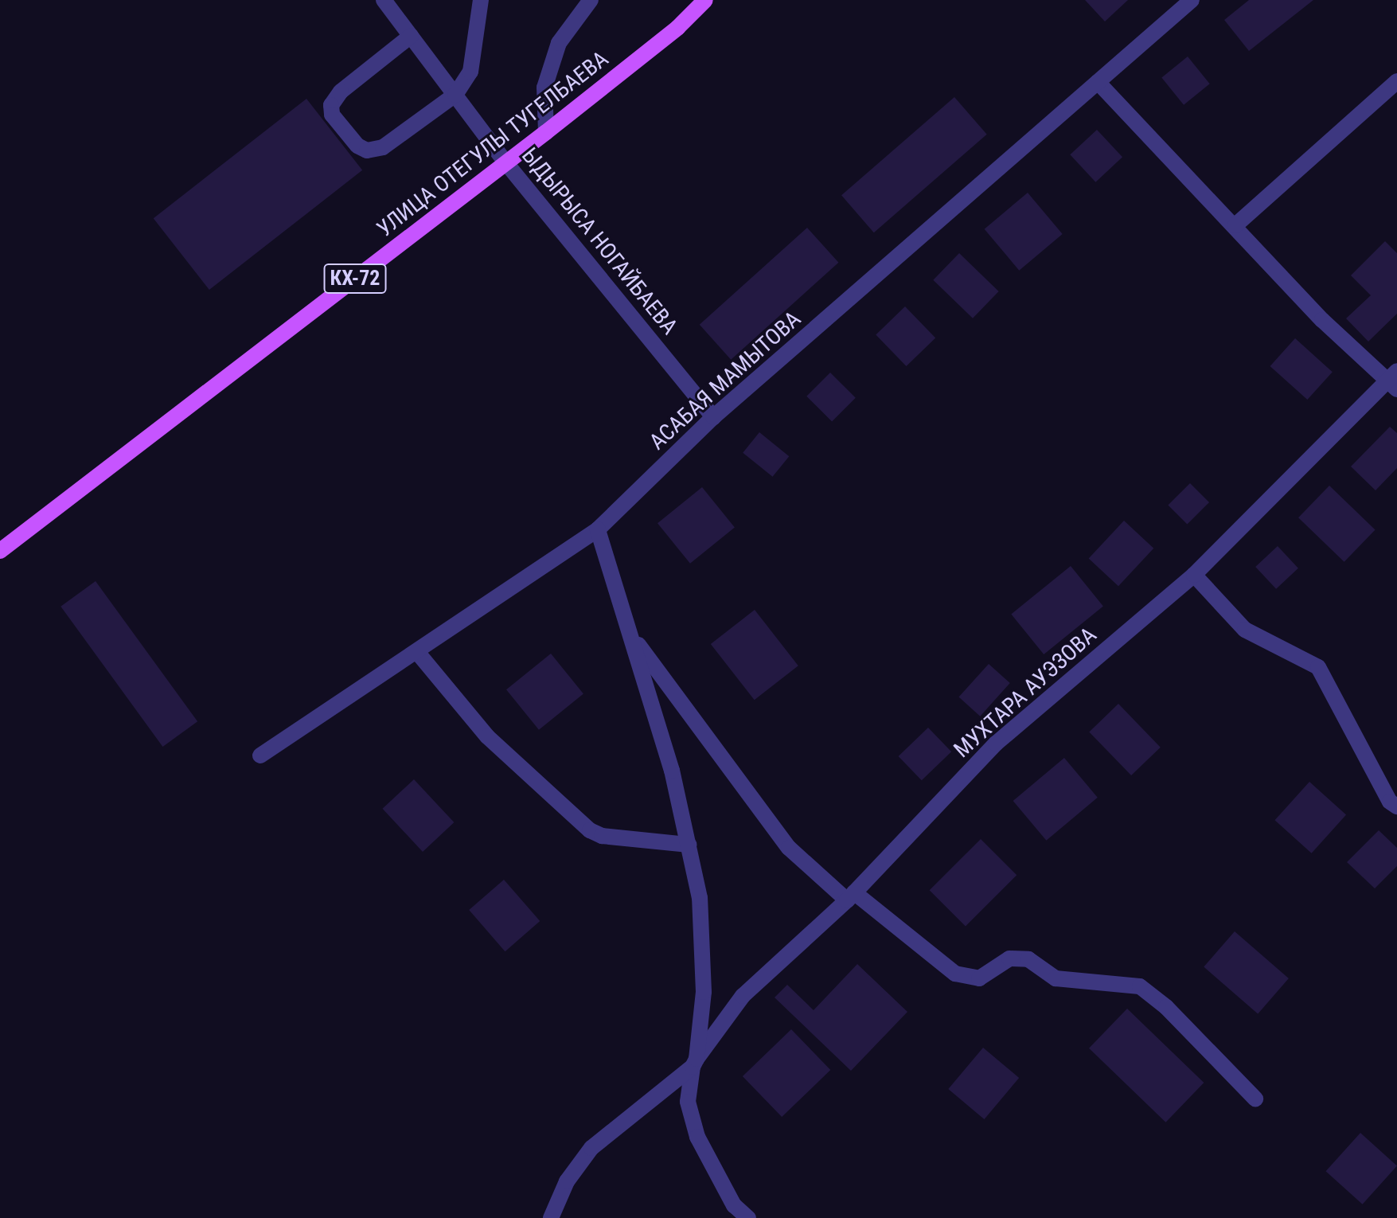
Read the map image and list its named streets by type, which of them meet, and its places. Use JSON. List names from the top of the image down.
{
  "streets": {
    "main road": ["УЛИЦА ОТЕГУЛЫ ТУГЕЛБАЕВА", "КХ-72"],
    "street": ["ЫДЫРЫСА НОГАЙБАЕВА", "АСАБАЯ МАМЫТОВА", "МУХТАРА АУЭЗОВА"]
  },
  "crossings": [
    ["УЛИЦА ОТЕГУЛЫ ТУГЕЛБАЕВА", "ЫДЫРЫСА НОГАЙБАЕВА"],
    ["ЫДЫРЫСА НОГАЙБАЕВА", "АСАБАЯ МАМЫТОВА"]
  ]
}
